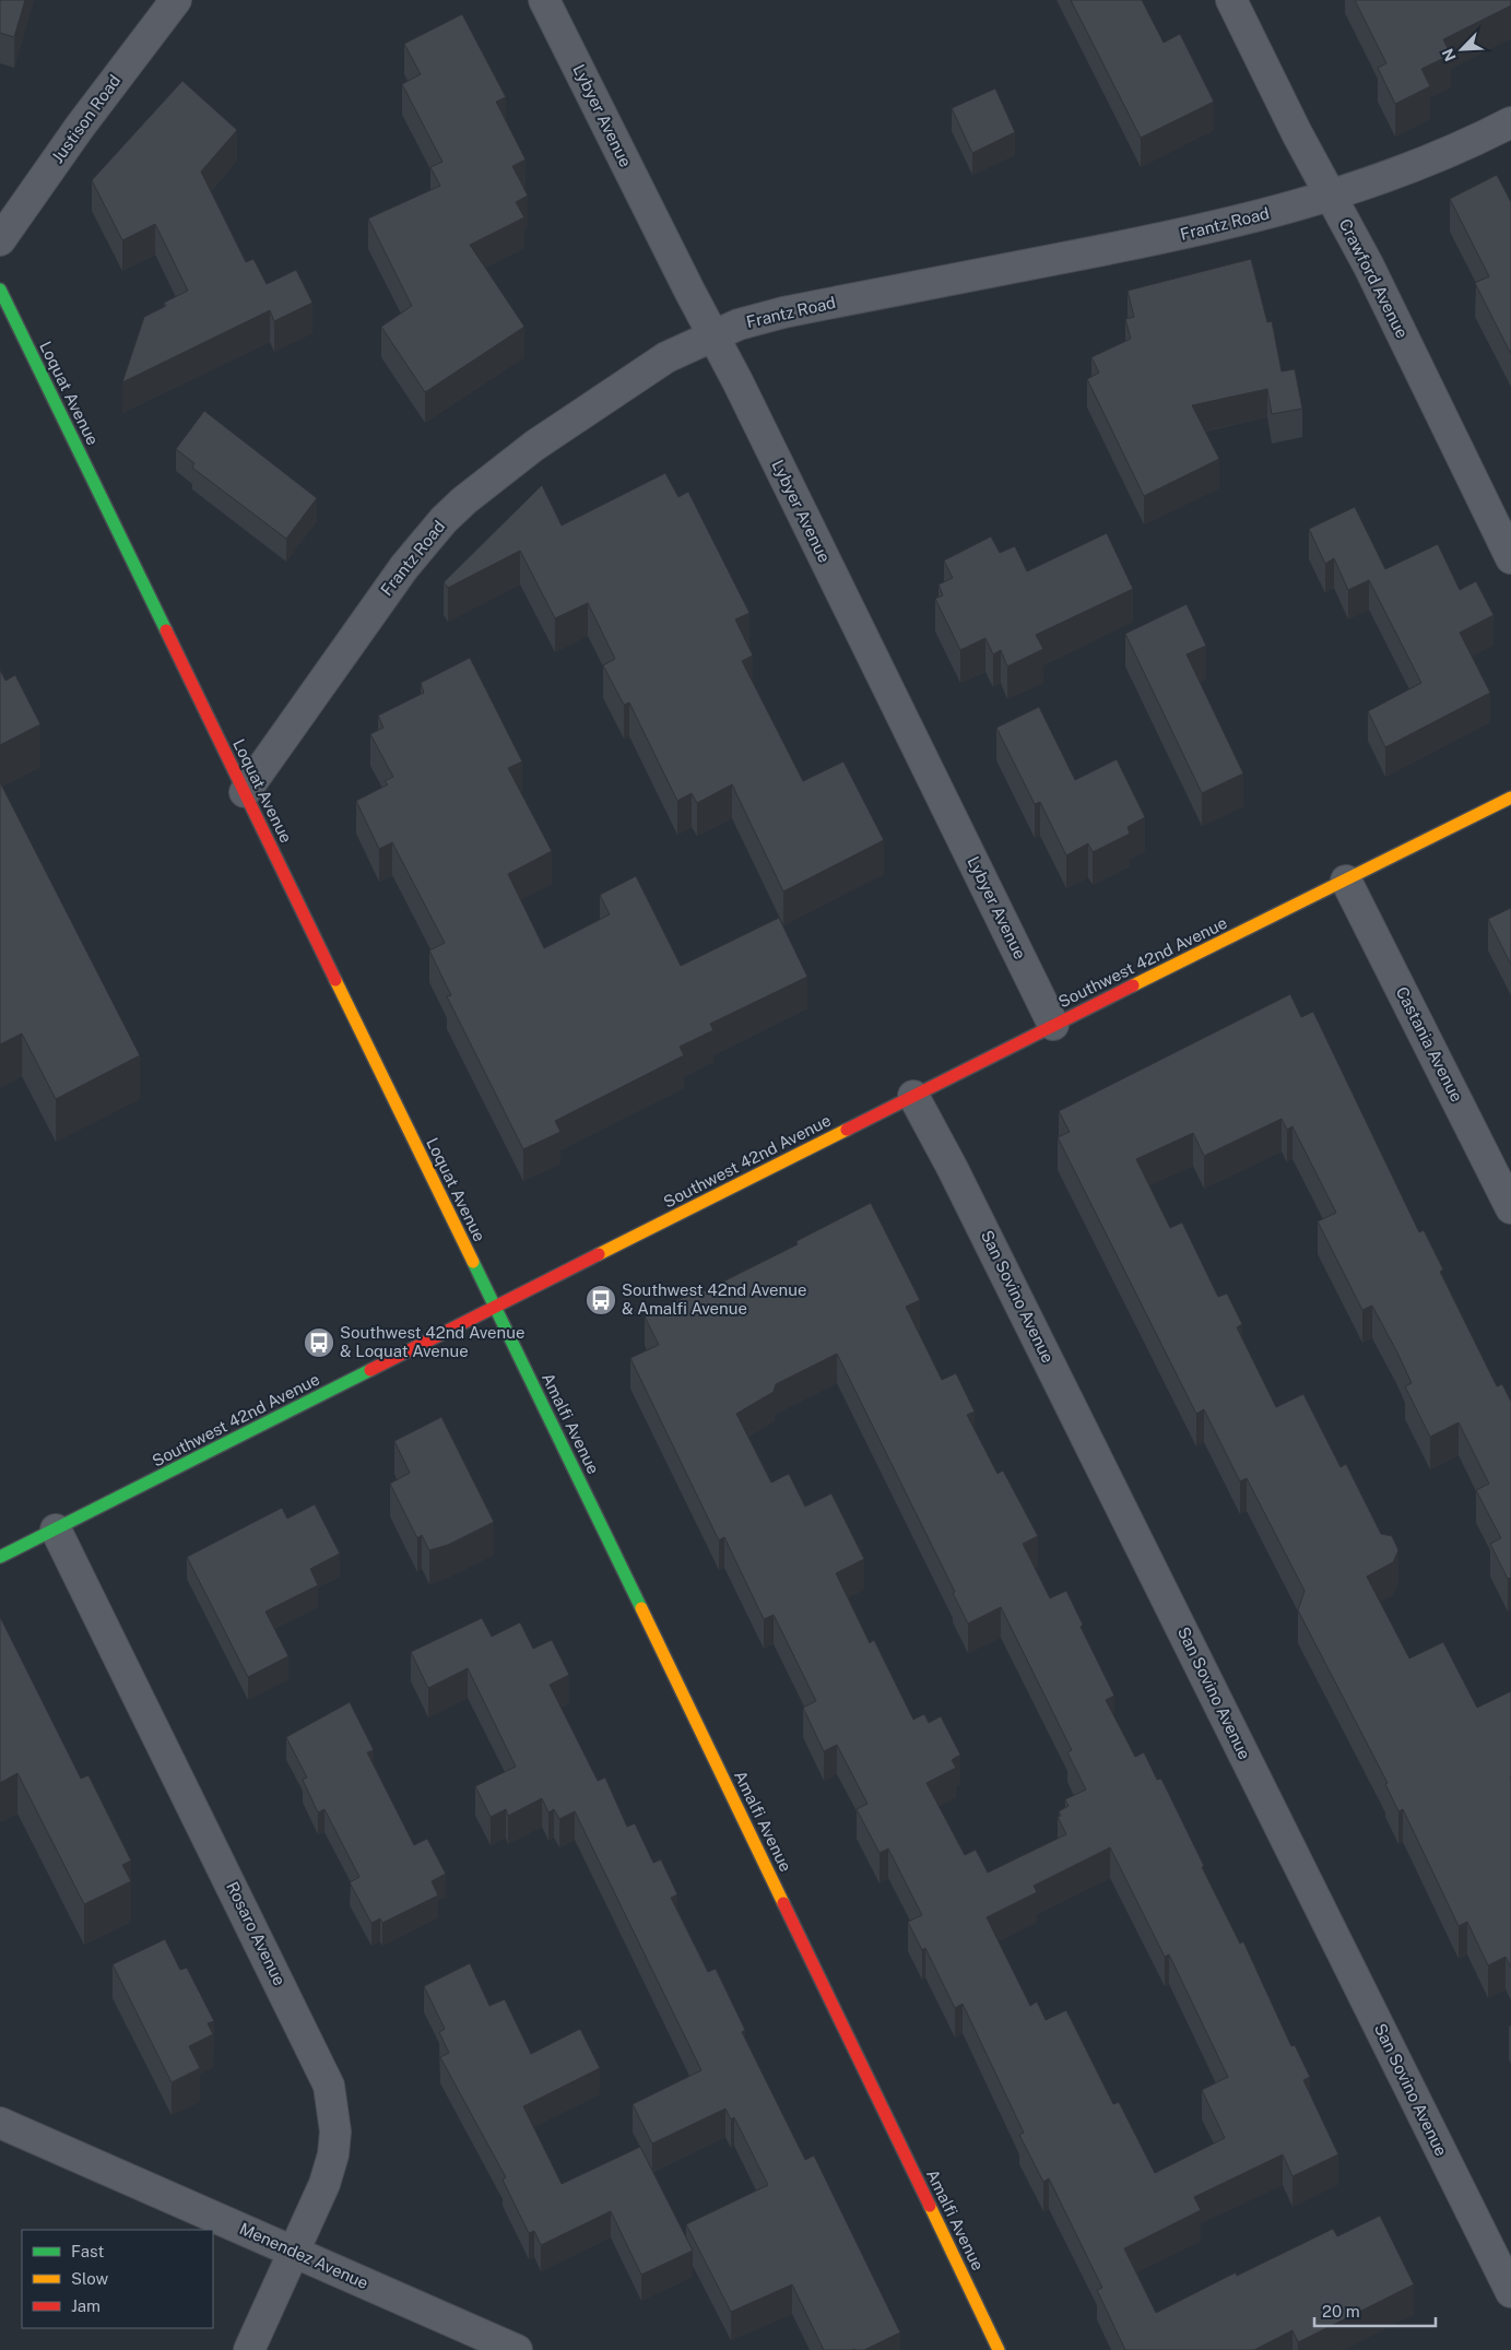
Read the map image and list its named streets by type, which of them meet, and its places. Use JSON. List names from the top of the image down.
{
  "streets": {
    "street": [
      "Lybyer Avenue",
      "Justison Road",
      "Frantz Road",
      "Crawford Avenue",
      "Loquat Avenue",
      "Southwest 42nd Avenue",
      "Castania Avenue",
      "San Sovino Avenue",
      "Amalfi Avenue",
      "Rosaro Avenue",
      "Menendez Avenue"
    ]
  },
  "crossings": [
    ["Lybyer Avenue", "Frantz Road"],
    ["Lybyer Avenue", "Southwest 42nd Avenue"],
    ["Frantz Road", "Crawford Avenue"],
    ["Frantz Road", "Loquat Avenue"],
    ["Loquat Avenue", "Southwest 42nd Avenue"],
    ["Loquat Avenue", "Amalfi Avenue"],
    ["Southwest 42nd Avenue", "Castania Avenue"],
    ["Southwest 42nd Avenue", "San Sovino Avenue"],
    ["Southwest 42nd Avenue", "Amalfi Avenue"],
    ["Southwest 42nd Avenue", "Rosaro Avenue"],
    ["Rosaro Avenue", "Menendez Avenue"]
  ],
  "places": {
    "bus stop": ["Southwest 42nd Avenue & Amalfi Avenue", "Southwest 42nd Avenue & Loquat Avenue"]
  },
  "legend": ["Fast", "Slow", "Jam"],
  "scale_bar": "20 m",
  "north": "bottom left"
}
